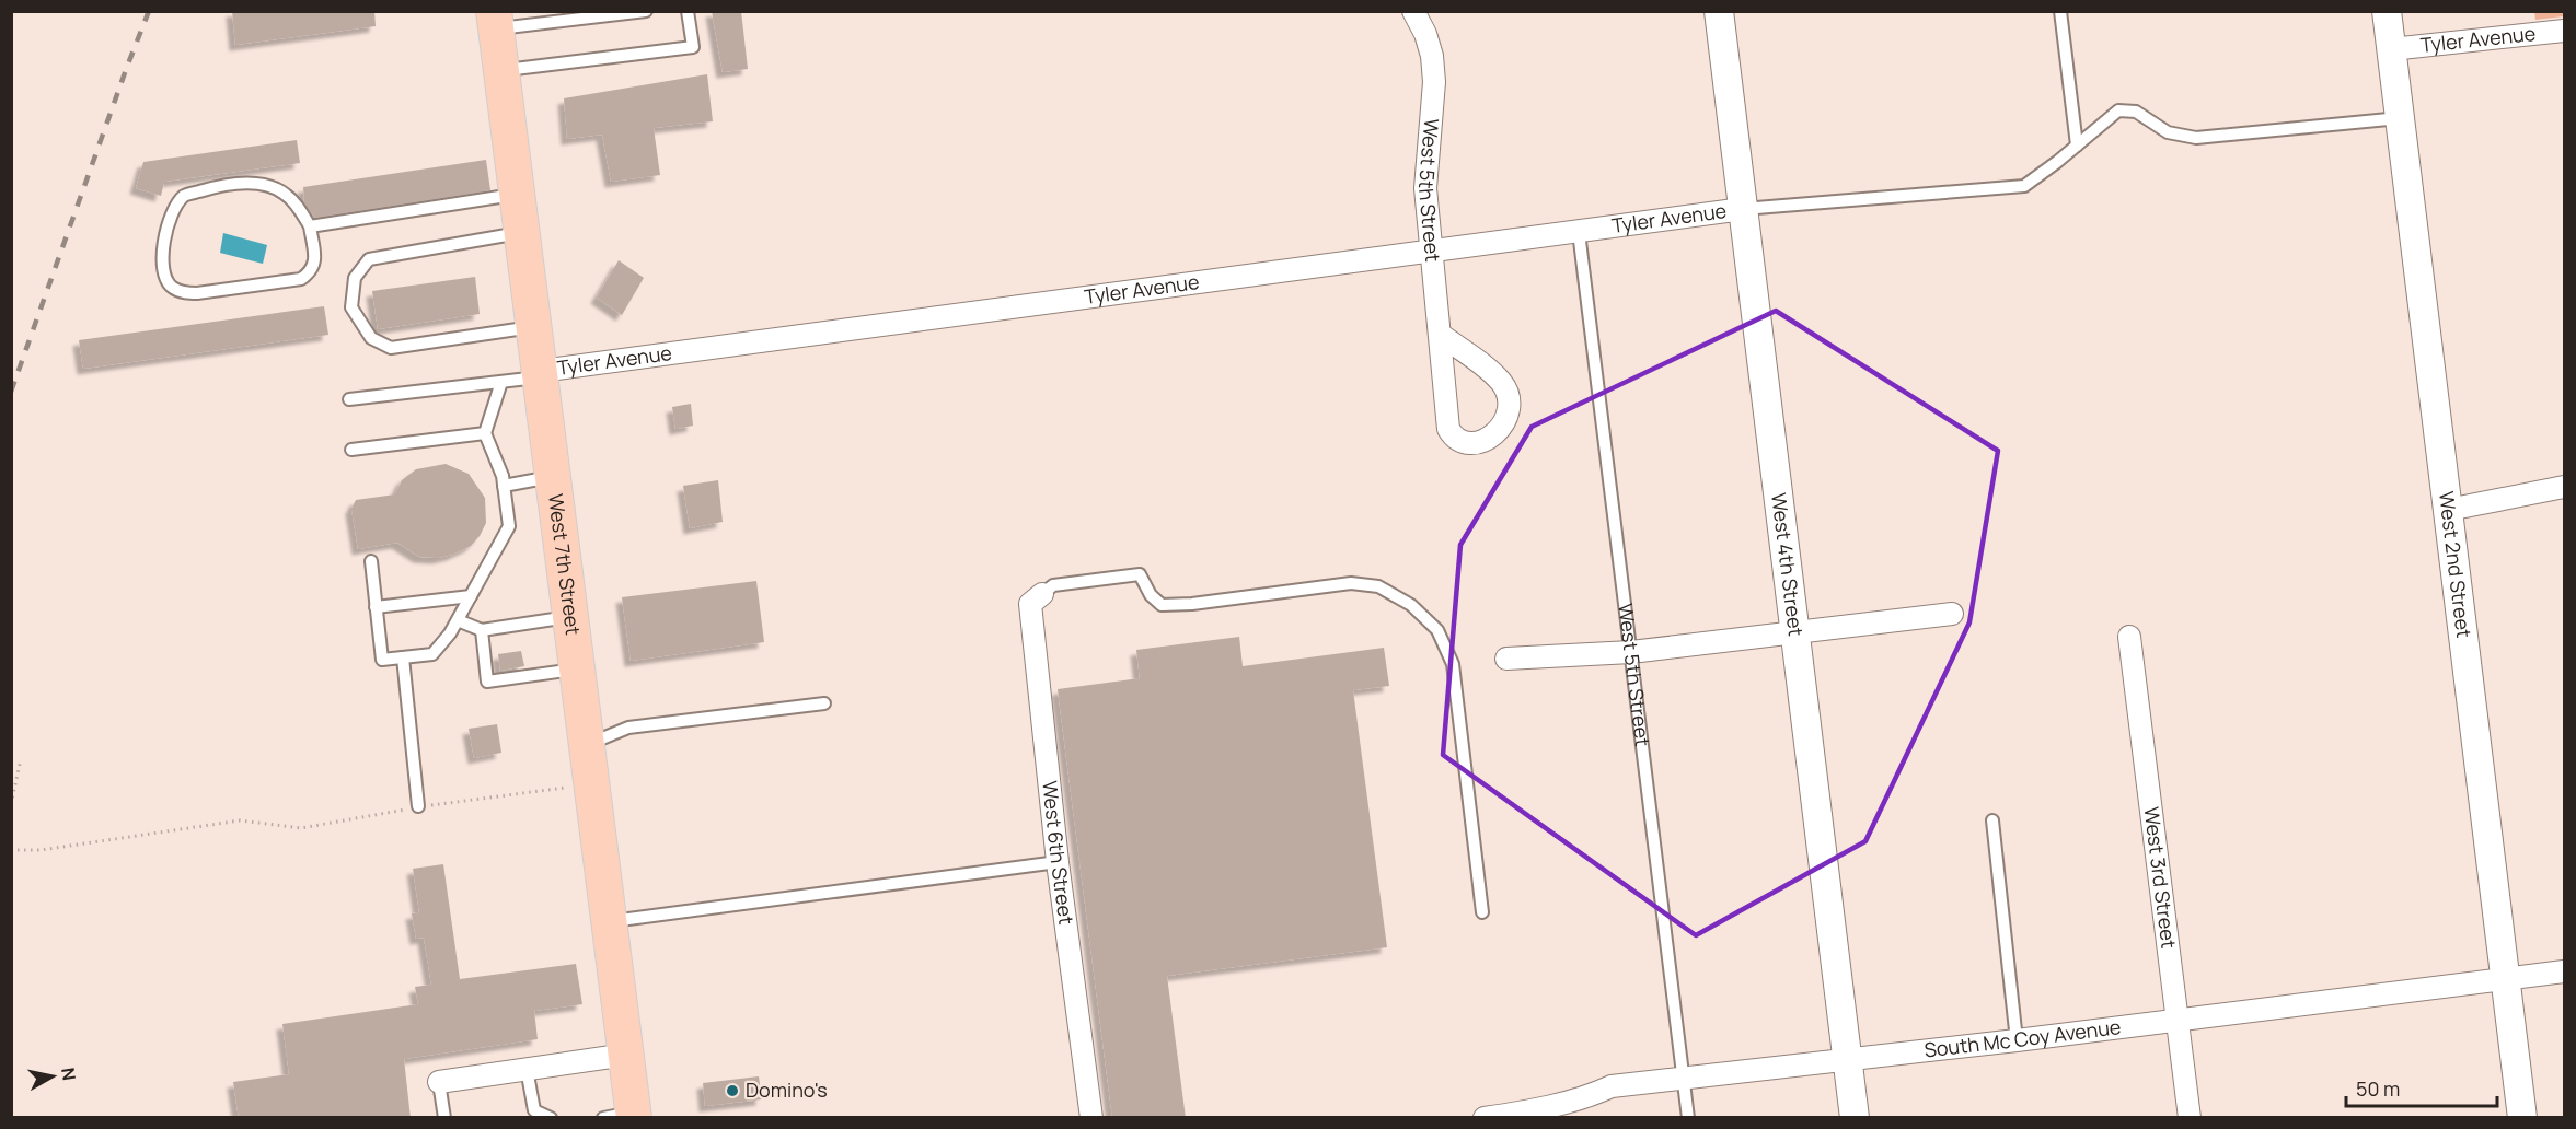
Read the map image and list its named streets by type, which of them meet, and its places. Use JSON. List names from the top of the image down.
{
  "streets": {
    "main road": ["West 7th Street"],
    "street": [
      "Tyler Avenue",
      "West 5th Street",
      "West 4th Street",
      "West 2nd Street",
      "West 6th Street",
      "West 3rd Street",
      "South Mc Coy Avenue"
    ]
  },
  "crossings": [
    ["Tyler Avenue", "West 5th Street"],
    ["Tyler Avenue", "West 7th Street"],
    ["Tyler Avenue", "West 4th Street"],
    ["Tyler Avenue", "West 2nd Street"],
    ["West 5th Street", "South Mc Coy Avenue"],
    ["West 4th Street", "South Mc Coy Avenue"],
    ["West 2nd Street", "South Mc Coy Avenue"],
    ["West 3rd Street", "South Mc Coy Avenue"]
  ],
  "places": ["Domino's"],
  "scale_bar": "50 m",
  "north": "right"
}
